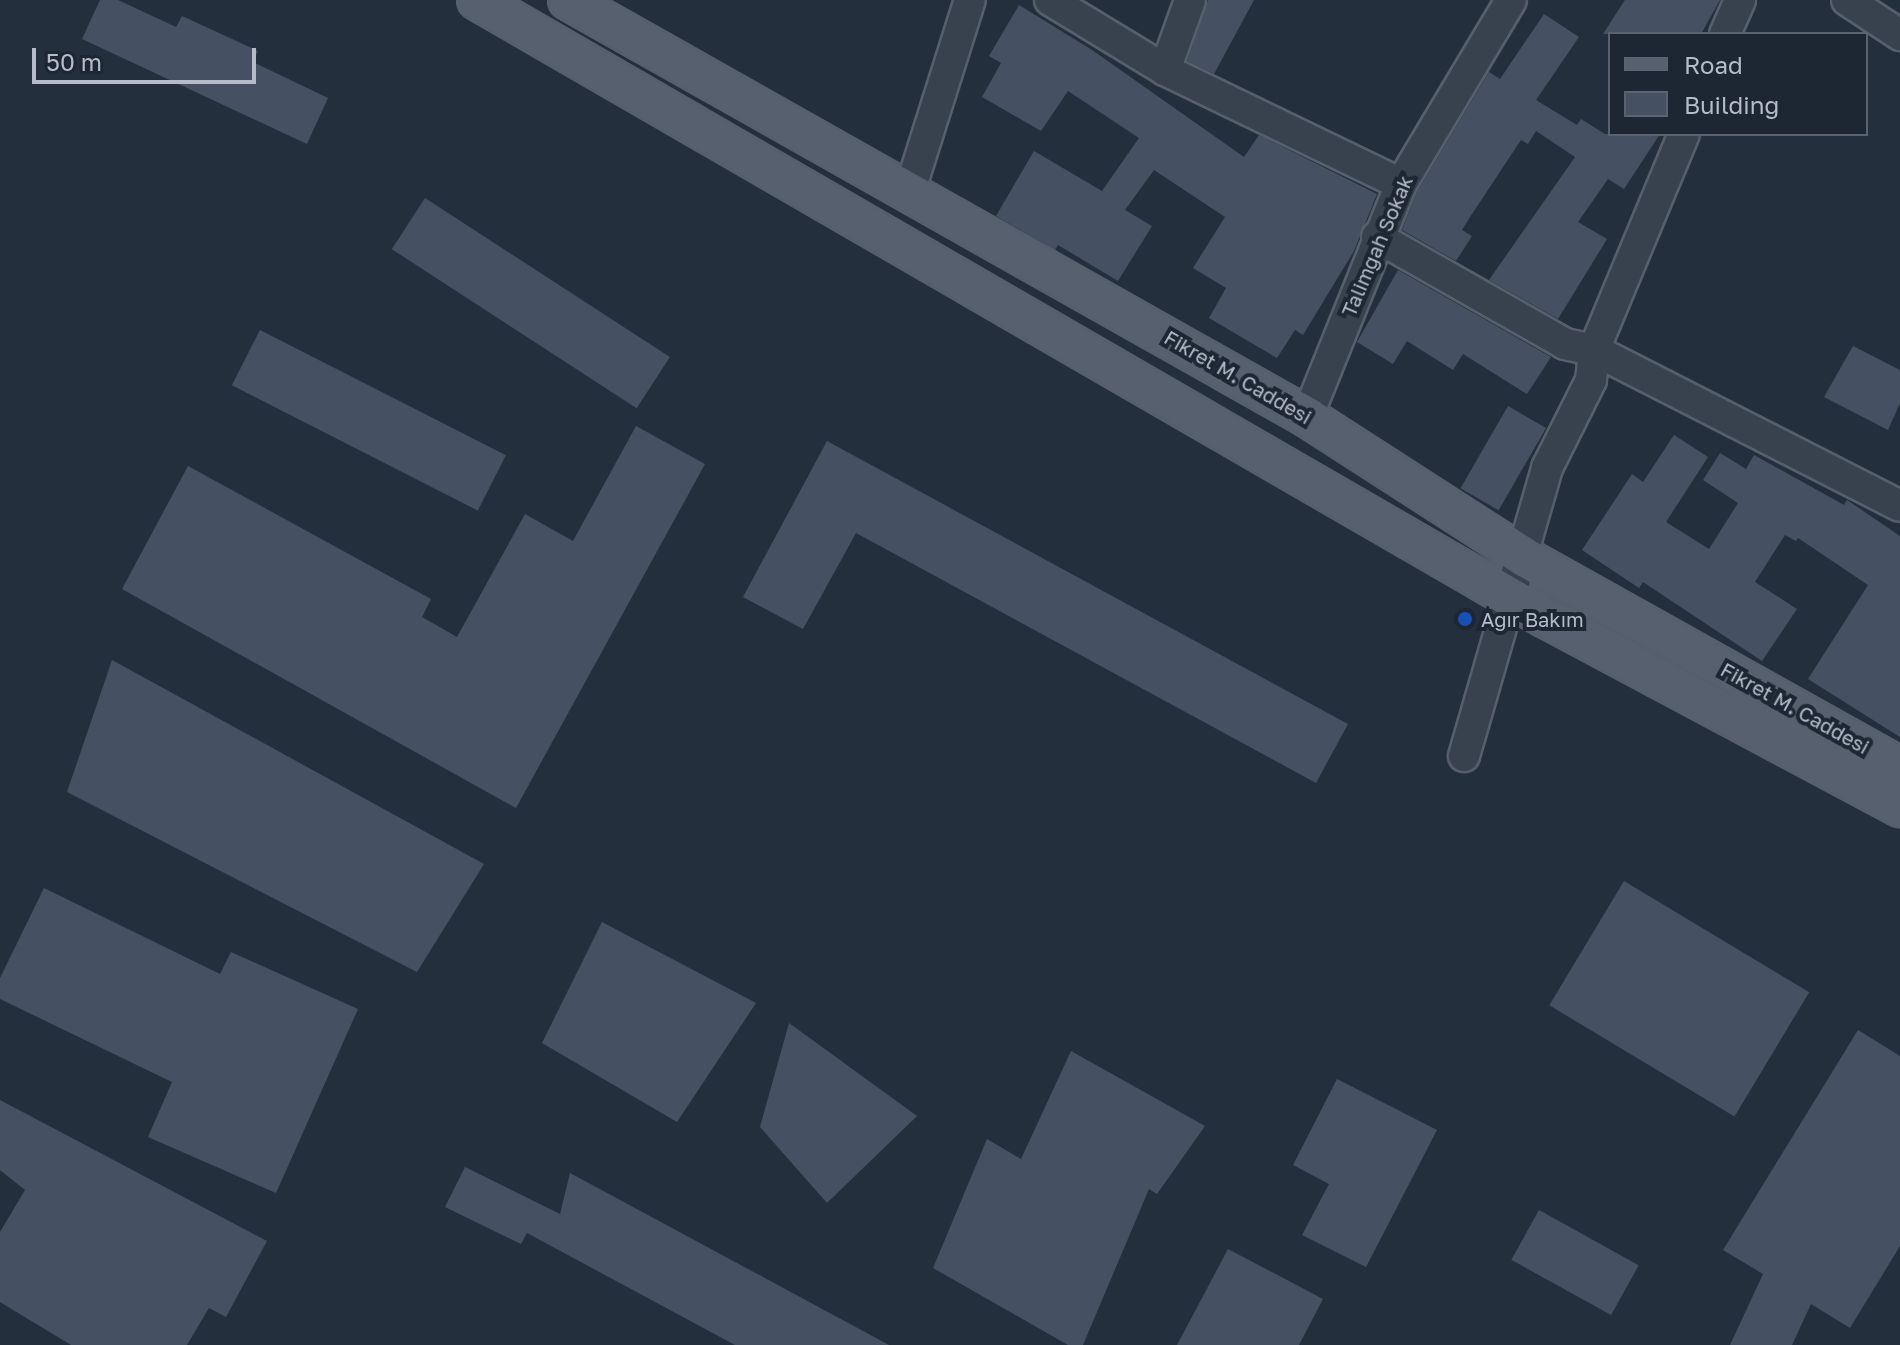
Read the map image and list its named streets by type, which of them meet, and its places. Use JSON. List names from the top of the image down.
{
  "streets": {
    "main road": ["Fikret M. Caddesi"],
    "street": ["Talimgah Sokak"]
  },
  "crossings": [
    ["Talimgah Sokak", "Fikret M. Caddesi"]
  ],
  "places": ["Ağır Bakım"],
  "legend": ["Road", "Building"],
  "scale_bar": "50 m"
}
